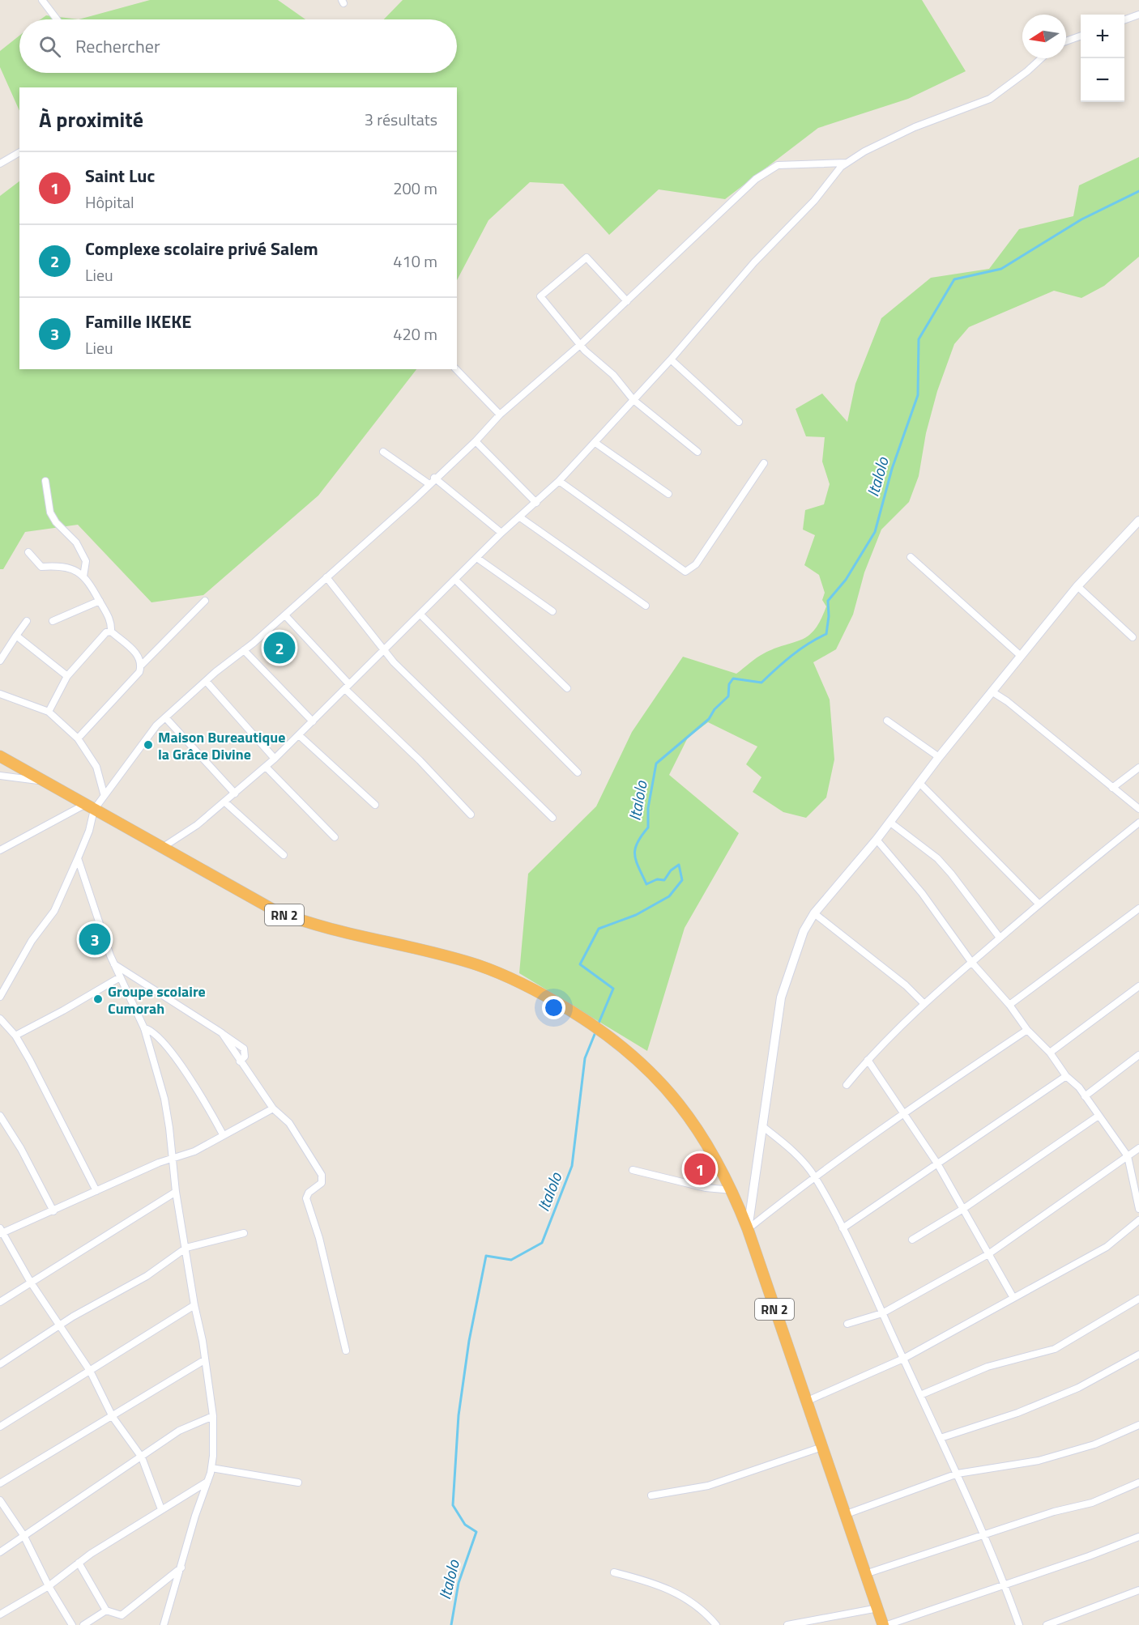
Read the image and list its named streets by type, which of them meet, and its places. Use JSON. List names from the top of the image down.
{
  "streets": {
    "highway": ["RN 2"]
  },
  "water": ["Italolo"],
  "places": ["Maison Bureautique la Grâce Divine", "Groupe scolaire Cumorah"],
  "north": "left",
  "page": {
    "map_buttons": ["+", "−"],
    "search": "Rechercher",
    "heading": ["À proximité", "3 résultats"],
    "list": [
      {
        "mark": "1",
        "name": "Saint Luc",
        "note": "Hôpital",
        "value": "200 m"
      },
      {
        "mark": "2",
        "name": "Complexe scolaire privé Salem",
        "note": "Lieu",
        "value": "410 m"
      },
      {
        "mark": "3",
        "name": "Famille IKEKE",
        "note": "Lieu",
        "value": "420 m"
      }
    ],
    "pins": ["2", "3", "1"]
  }
}
